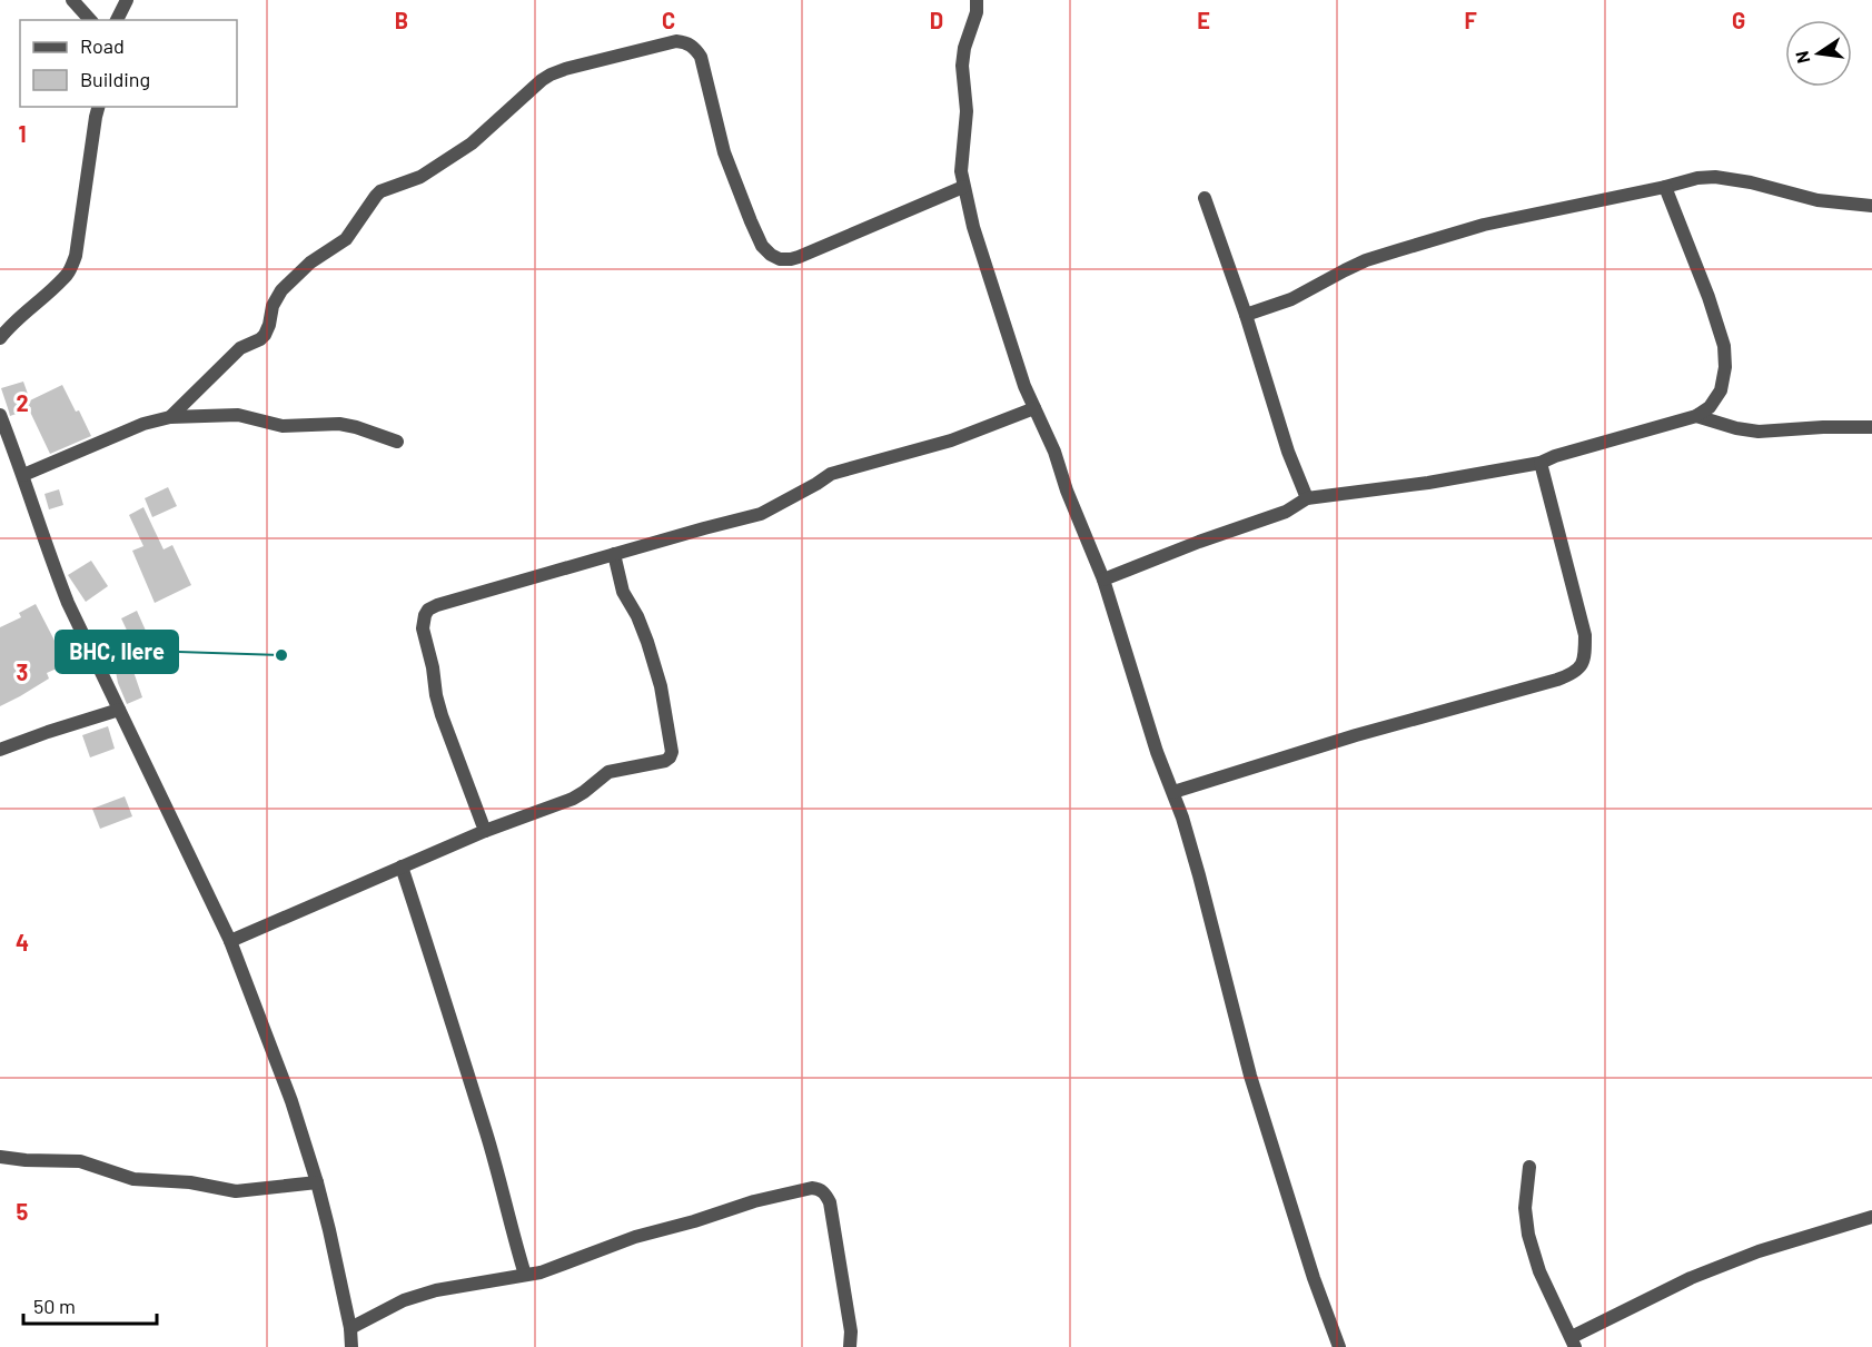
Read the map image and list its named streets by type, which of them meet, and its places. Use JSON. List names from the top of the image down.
{
  "places": ["BHC, Ilere"],
  "legend": ["Road", "Building"],
  "scale_bar": "50 m",
  "north": "left",
  "grid": {
    "columns": [
      "B",
      "C",
      "D",
      "E",
      "F",
      "G"
    ],
    "rows": [
      "1",
      "2",
      "3",
      "4",
      "5"
    ]
  }
}
